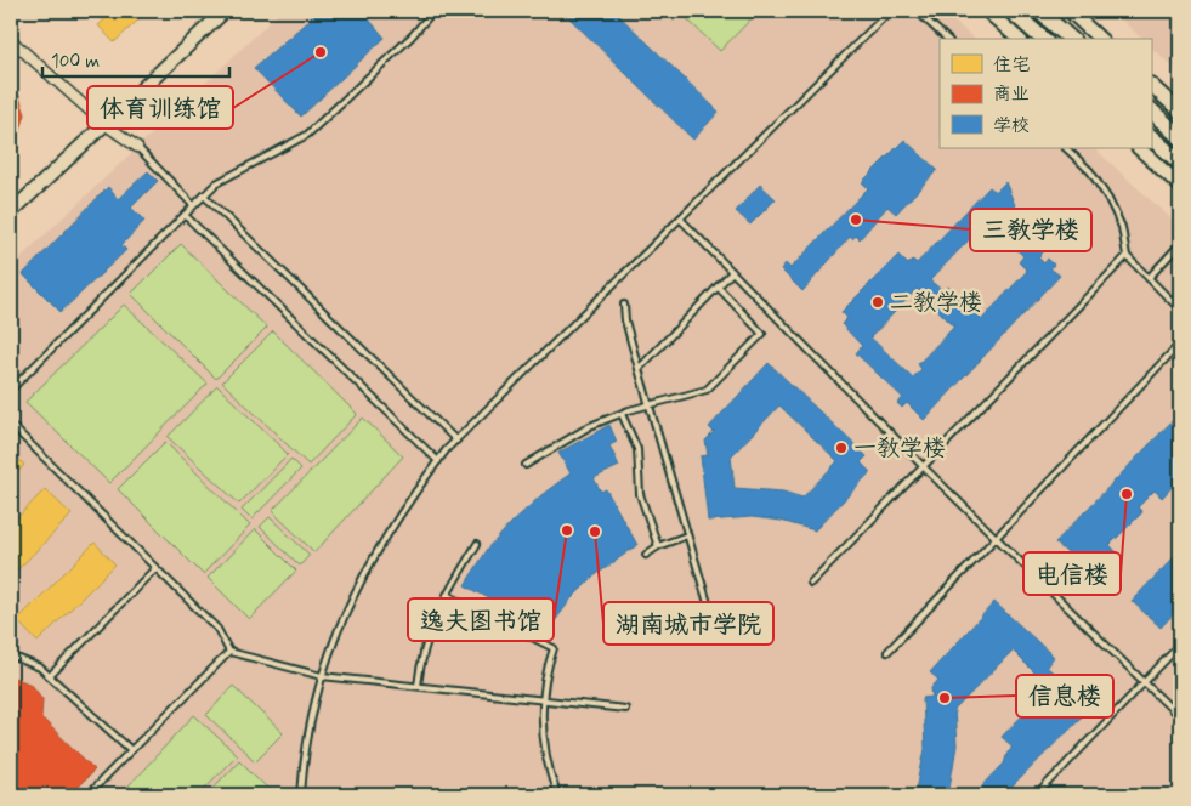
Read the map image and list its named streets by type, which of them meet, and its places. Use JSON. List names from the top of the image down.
{
  "places": [
    "体育训练馆",
    "三教学楼",
    "二教学楼",
    "一教学楼",
    "电信楼",
    "逸夫图书馆",
    "湖南城市学院",
    "信息楼"
  ],
  "legend": ["住宅", "商业", "学校"],
  "scale_bar": "100 m"
}
